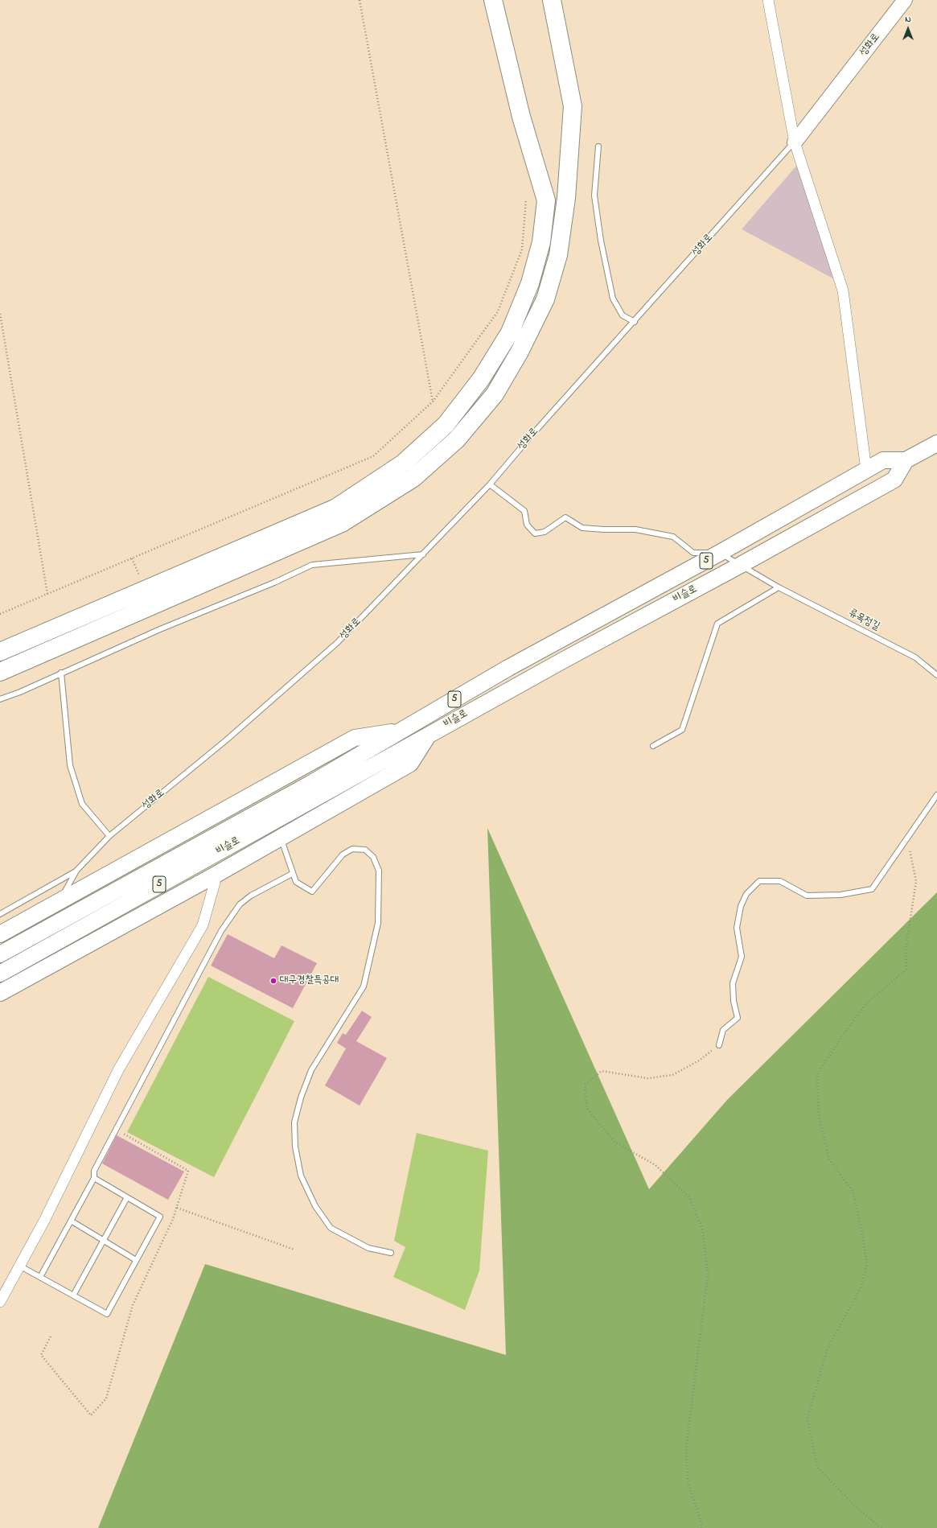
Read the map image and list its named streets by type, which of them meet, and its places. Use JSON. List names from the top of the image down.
{
  "streets": {
    "main road": ["성화로", "5", "비슬로"],
    "lane": ["류목정길"]
  },
  "crossings": [
    ["비슬로", "류목정길"]
  ],
  "places": ["대구경찰특공대"],
  "north": "top"
}
